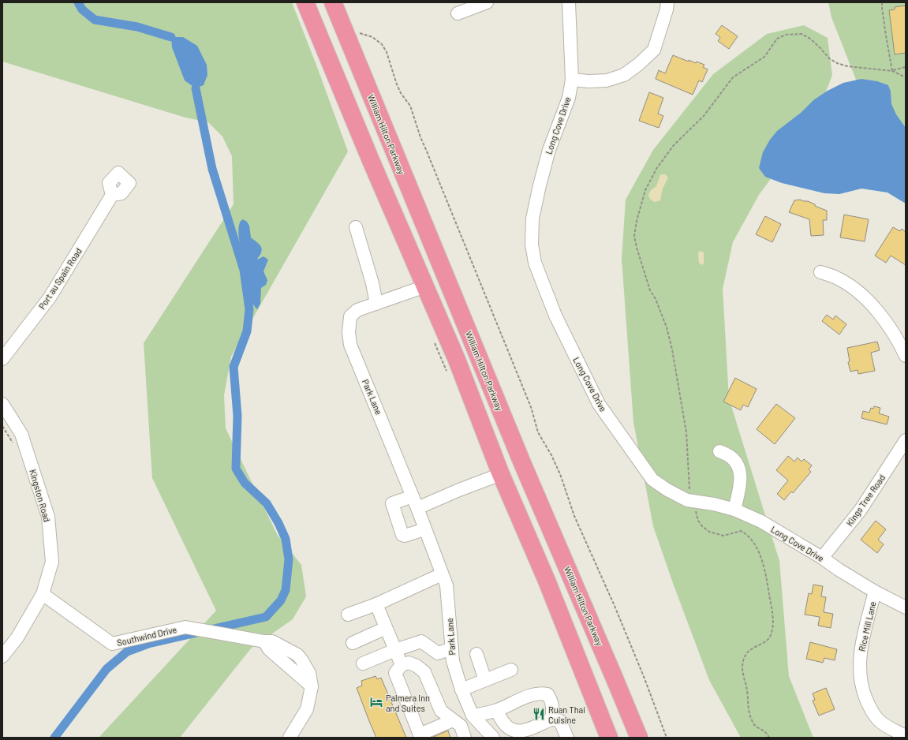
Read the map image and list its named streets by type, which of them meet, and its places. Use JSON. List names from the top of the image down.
{
  "streets": {
    "highway": ["William Hilton Parkway"],
    "street": [
      "Long Cove Drive",
      "Port au Spain Road",
      "Park Lane",
      "Kingston Road",
      "Kings Tree Road",
      "Rice Mill Lane",
      "Southwind Drive"
    ]
  },
  "crossings": [
    ["Long Cove Drive", "Kings Tree Road"],
    ["Long Cove Drive", "Rice Mill Lane"],
    ["Kingston Road", "Southwind Drive"]
  ],
  "places": {
    "hotel": ["Palmera Inn and Suites"],
    "restaurant": ["Ruan Thai Cuisine"]
  }
}
